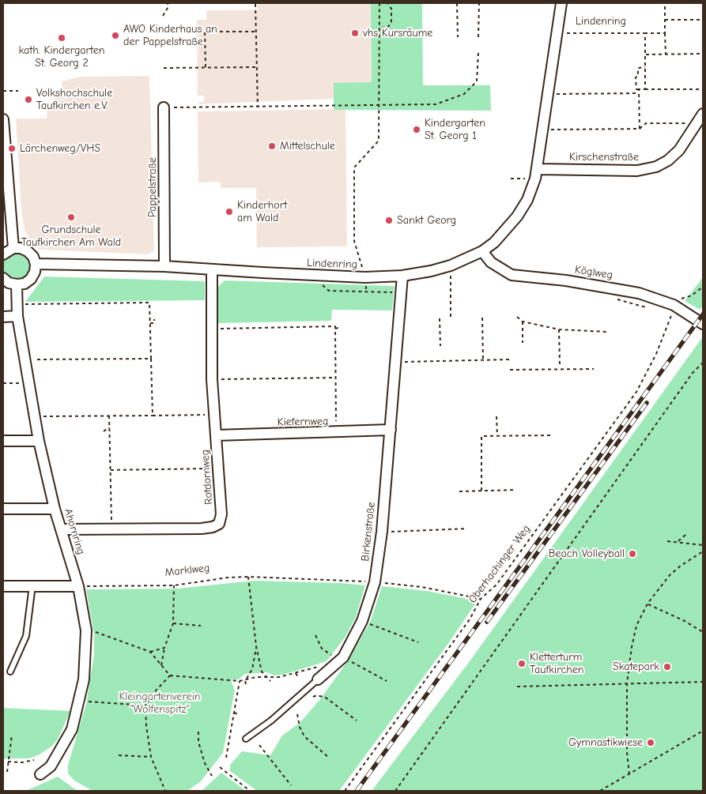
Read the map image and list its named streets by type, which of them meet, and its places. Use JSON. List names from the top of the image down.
{
  "streets": {
    "street": [
      "Lindenring",
      "Kirschenstraße",
      "Pappelstraße",
      "Köglweg",
      "Kiefernweg",
      "Rotdornweg",
      "Ahornring",
      "Birkenstraße"
    ],
    "path": ["Oberhachinger Weg", "Marklweg"]
  },
  "crossings": [
    ["Lindenring", "Kirschenstraße"],
    ["Lindenring", "Pappelstraße"],
    ["Lindenring", "Köglweg"],
    ["Lindenring", "Rotdornweg"],
    ["Lindenring", "Birkenstraße"],
    ["Kiefernweg", "Rotdornweg"],
    ["Kiefernweg", "Birkenstraße"],
    ["Rotdornweg", "Ahornring"],
    ["Ahornring", "Marklweg"],
    ["Birkenstraße", "Marklweg"],
    ["Oberhachinger Weg", "Marklweg"]
  ],
  "parks": ["Kleingartenverein \"Wolfenspitz\""],
  "places": [
    "vhs Kursräume",
    "AWO Kinderhaus an der Pappelstraße",
    "kath. Kindergarten St. Georg 2",
    "Volkshochschule Taufkirchen e.V.",
    "Kindergarten St. Georg 1",
    "Mittelschule",
    "Lärchenweg/VHS",
    "Kinderhort am Wald",
    "Grundschule Taufkirchen Am Wald",
    "Sankt Georg",
    "Beach Volleyball",
    "Kletterturm Taufkirchen",
    "Skatepark",
    "Gymnastikwiese"
  ]
}
